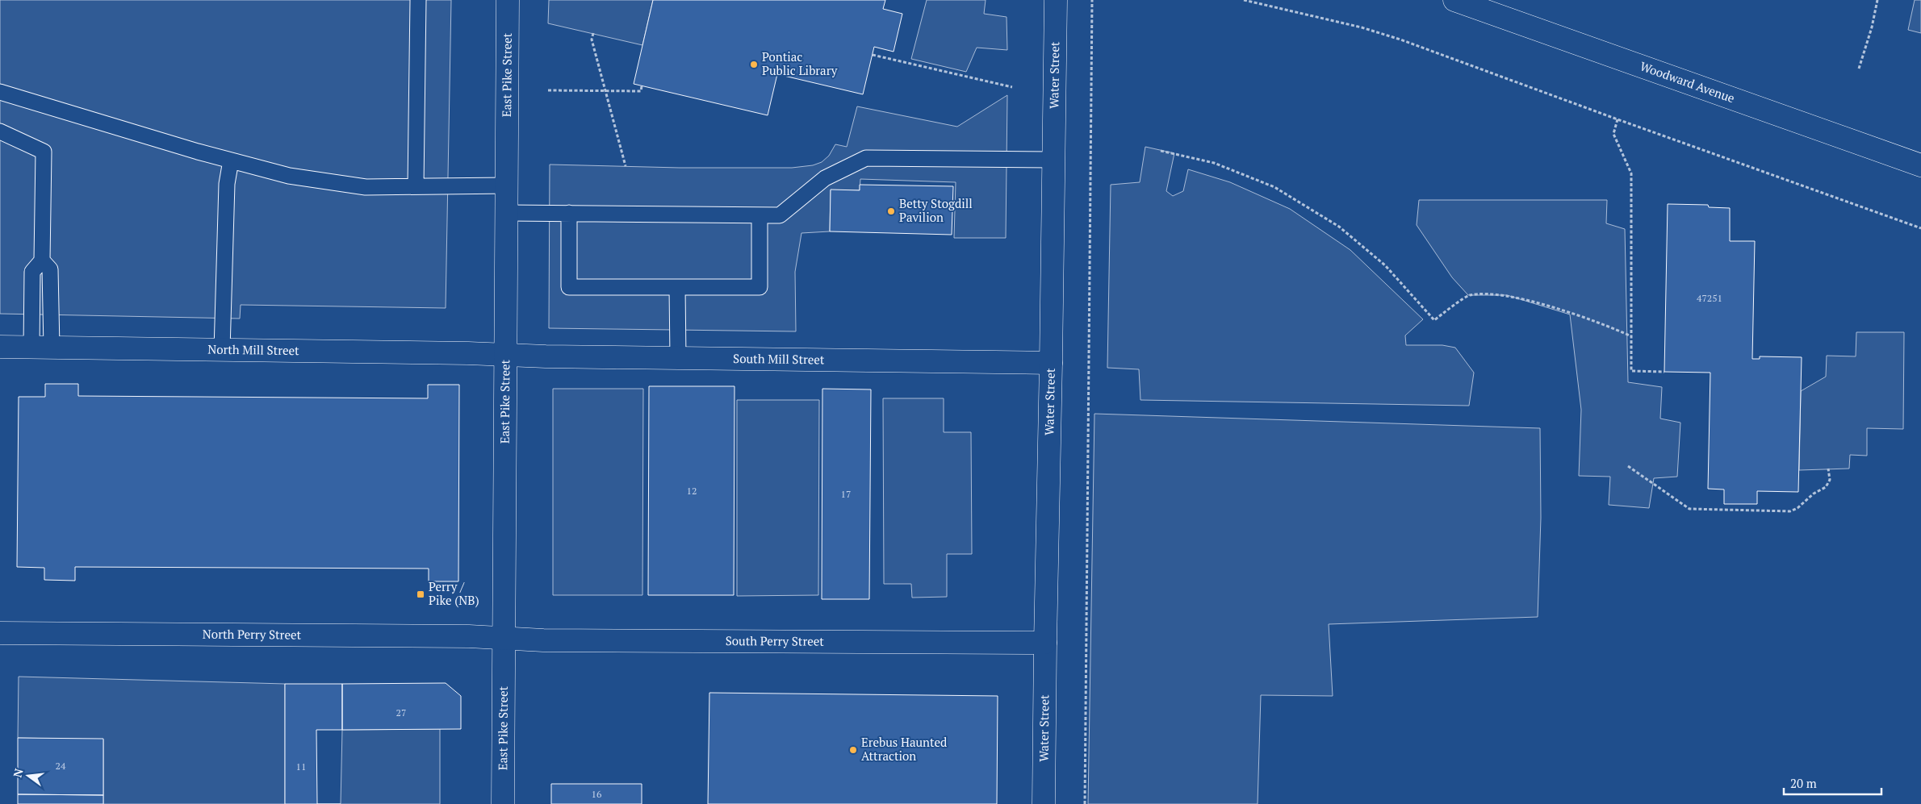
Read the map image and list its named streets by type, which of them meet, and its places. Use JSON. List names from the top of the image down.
{
  "streets": {
    "street": [
      "East Pike Street",
      "Water Street",
      "Woodward Avenue",
      "North Mill Street",
      "South Mill Street",
      "North Perry Street",
      "South Perry Street"
    ]
  },
  "crossings": [
    ["East Pike Street", "North Mill Street"],
    ["East Pike Street", "South Mill Street"],
    ["East Pike Street", "North Perry Street"],
    ["East Pike Street", "South Perry Street"],
    ["Water Street", "South Mill Street"],
    ["Water Street", "South Perry Street"],
    ["North Mill Street", "South Mill Street"],
    ["North Perry Street", "South Perry Street"]
  ],
  "places": {
    "other": ["Pontiac Public Library", "Betty Stogdill Pavilion", "Erebus Haunted Attraction"],
    "transit": ["Perry / Pike (NB)"]
  },
  "house_numbers": [
    "47251",
    "12",
    "17",
    "27",
    "24",
    "11",
    "16"
  ],
  "scale_bar": "20 m",
  "north": "left"
}
